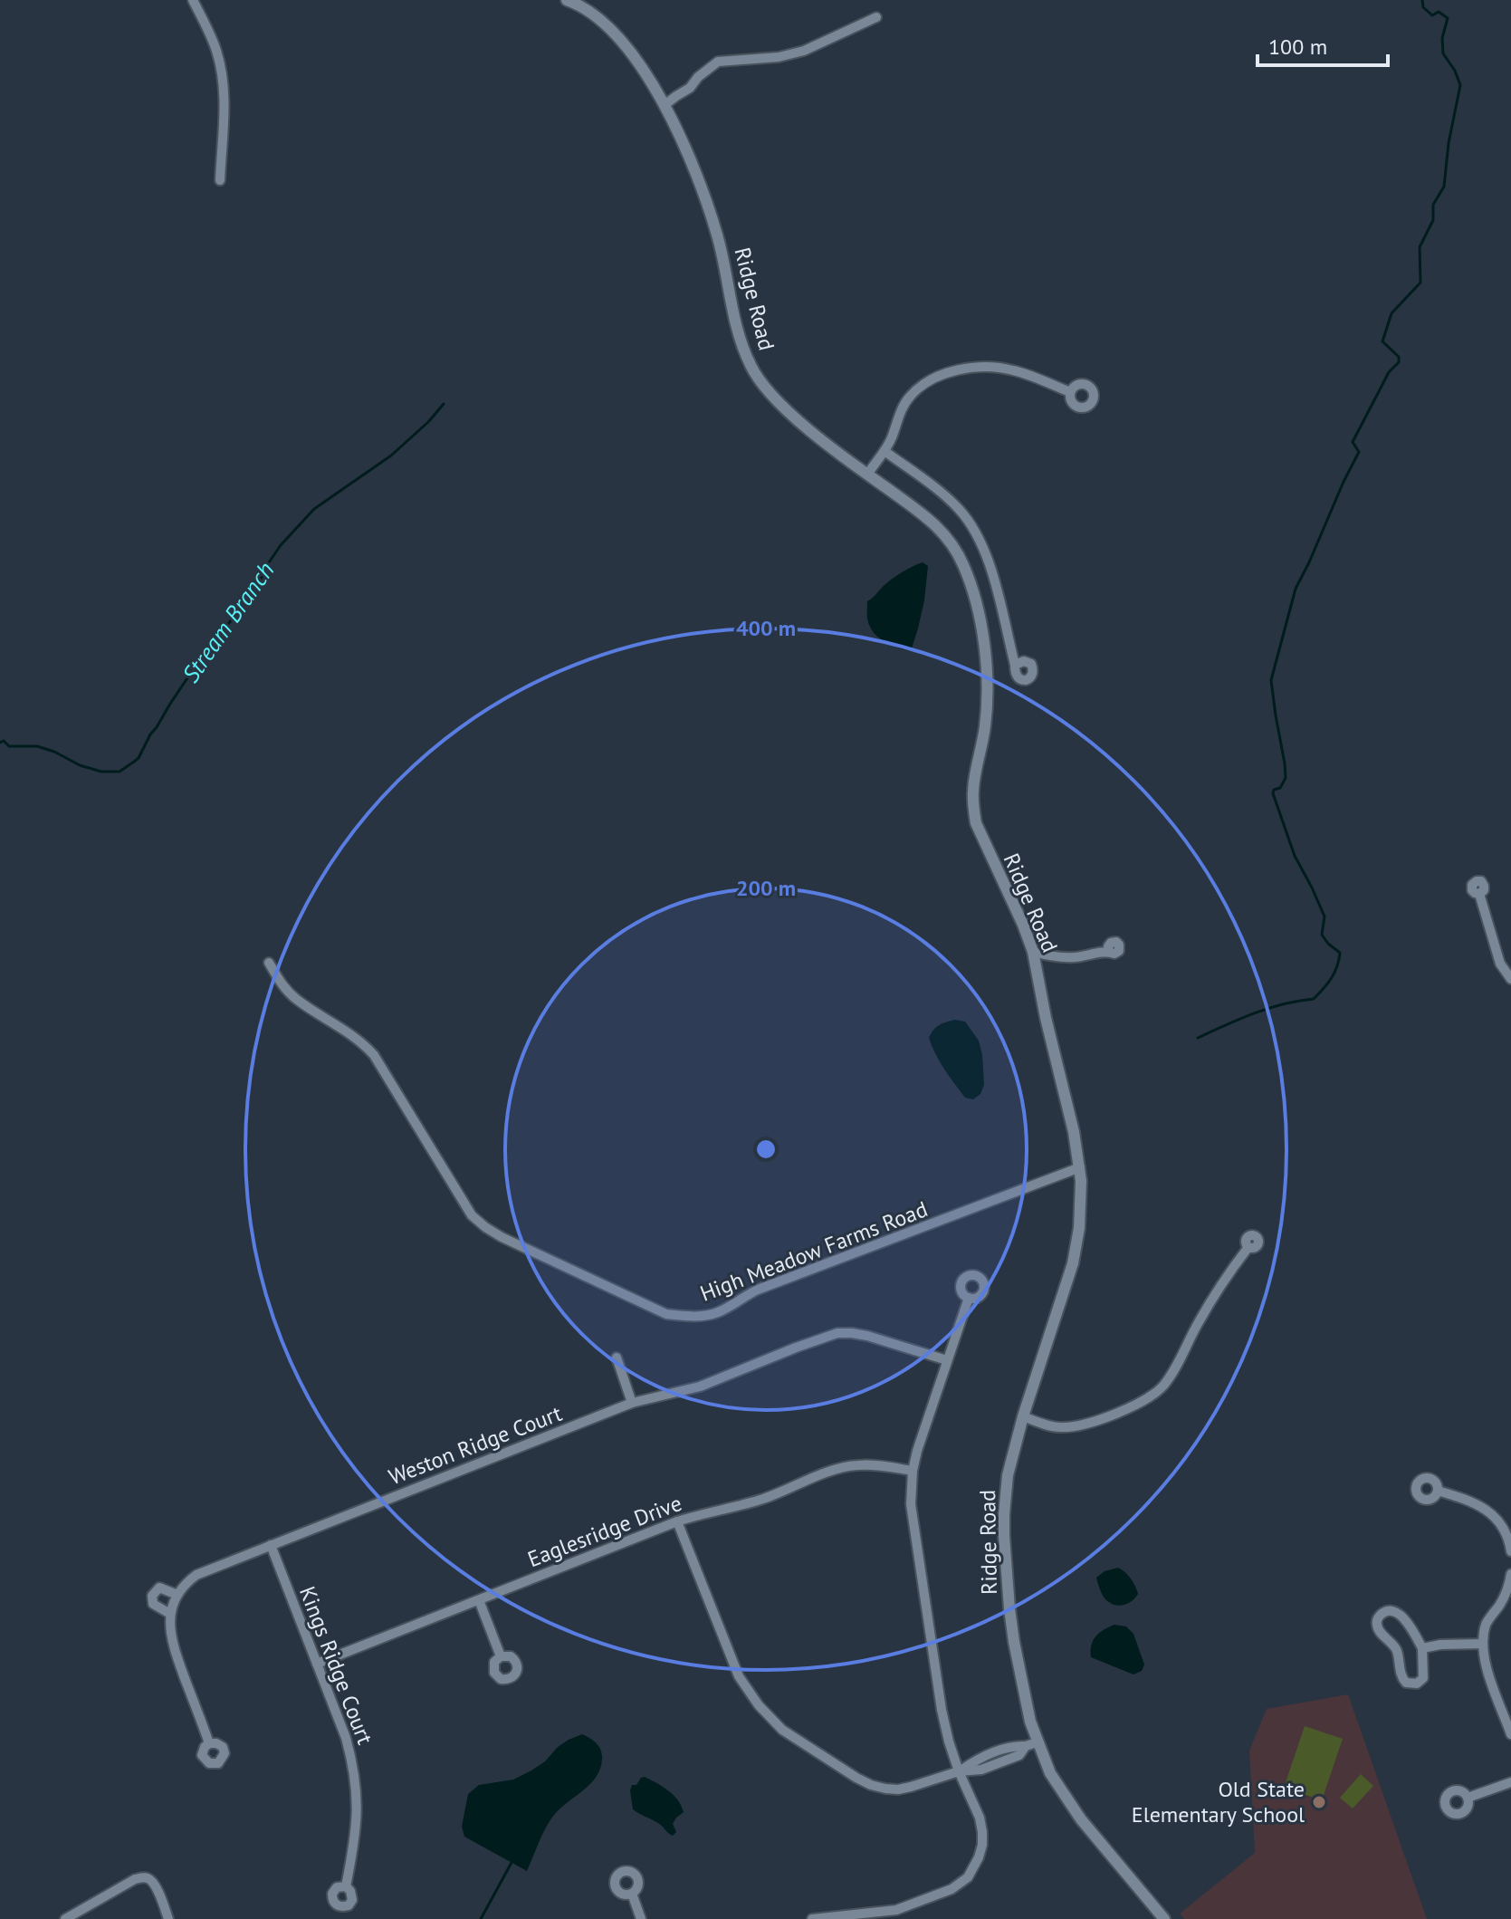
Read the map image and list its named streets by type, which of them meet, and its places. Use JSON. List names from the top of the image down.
{
  "streets": {
    "street": [
      "Ridge Road",
      "High Meadow Farms Road",
      "Weston Ridge Court",
      "Eaglesridge Drive",
      "Kings Ridge Court"
    ]
  },
  "crossings": [
    ["Ridge Road", "High Meadow Farms Road"],
    ["Weston Ridge Court", "Kings Ridge Court"],
    ["Eaglesridge Drive", "Kings Ridge Court"]
  ],
  "water": ["Stream Branch"],
  "places": ["Old State Elementary School"],
  "scale_bar": "100 m",
  "rings": ["400 m", "200 m"]
}
